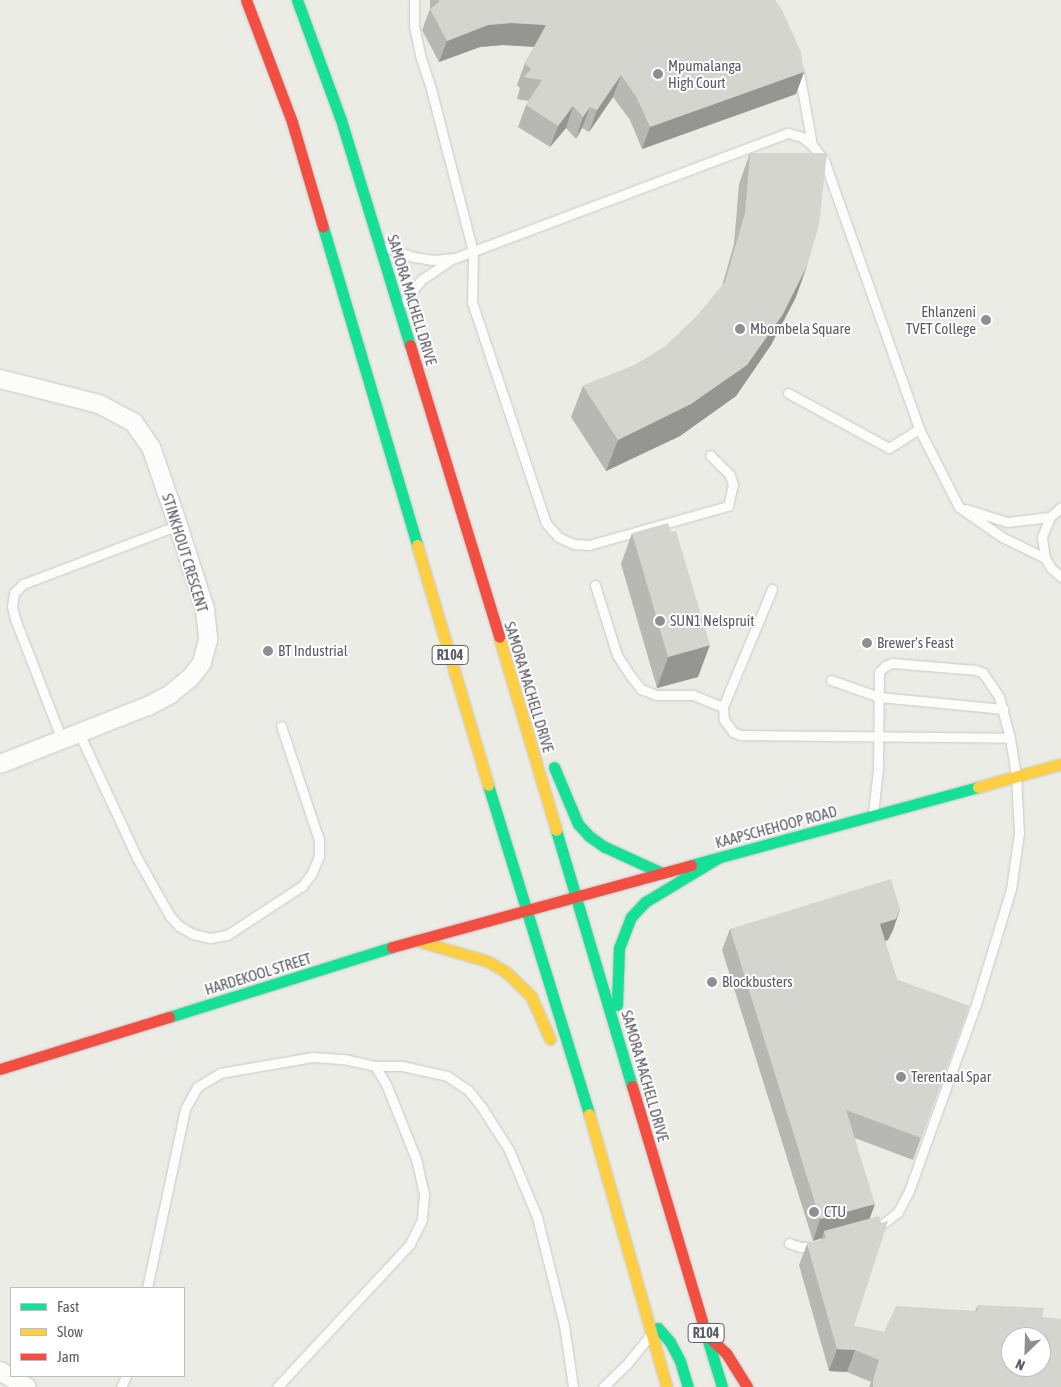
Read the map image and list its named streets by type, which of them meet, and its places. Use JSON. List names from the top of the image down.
{
  "streets": {
    "main road": [
      "SAMORA MACHELL DRIVE",
      "R104",
      "KAAPSCHEHOOP ROAD",
      "HARDEKOOL STREET"
    ],
    "street": ["STINKHOUT CRESCENT"]
  },
  "crossings": [
    ["SAMORA MACHELL DRIVE", "KAAPSCHEHOOP ROAD"],
    ["R104", "KAAPSCHEHOOP ROAD"],
    ["R104", "HARDEKOOL STREET"],
    ["KAAPSCHEHOOP ROAD", "HARDEKOOL STREET"]
  ],
  "places": [
    "Mpumalanga High Court",
    "Ehlanzeni TVET College",
    "Mbombela Square",
    "SUN1 Nelspruit",
    "Brewer's Feast",
    "BT Industrial",
    "Blockbusters",
    "Terentaal Spar",
    "CTU"
  ],
  "legend": ["Fast", "Slow", "Jam"],
  "north": "bottom left"
}
